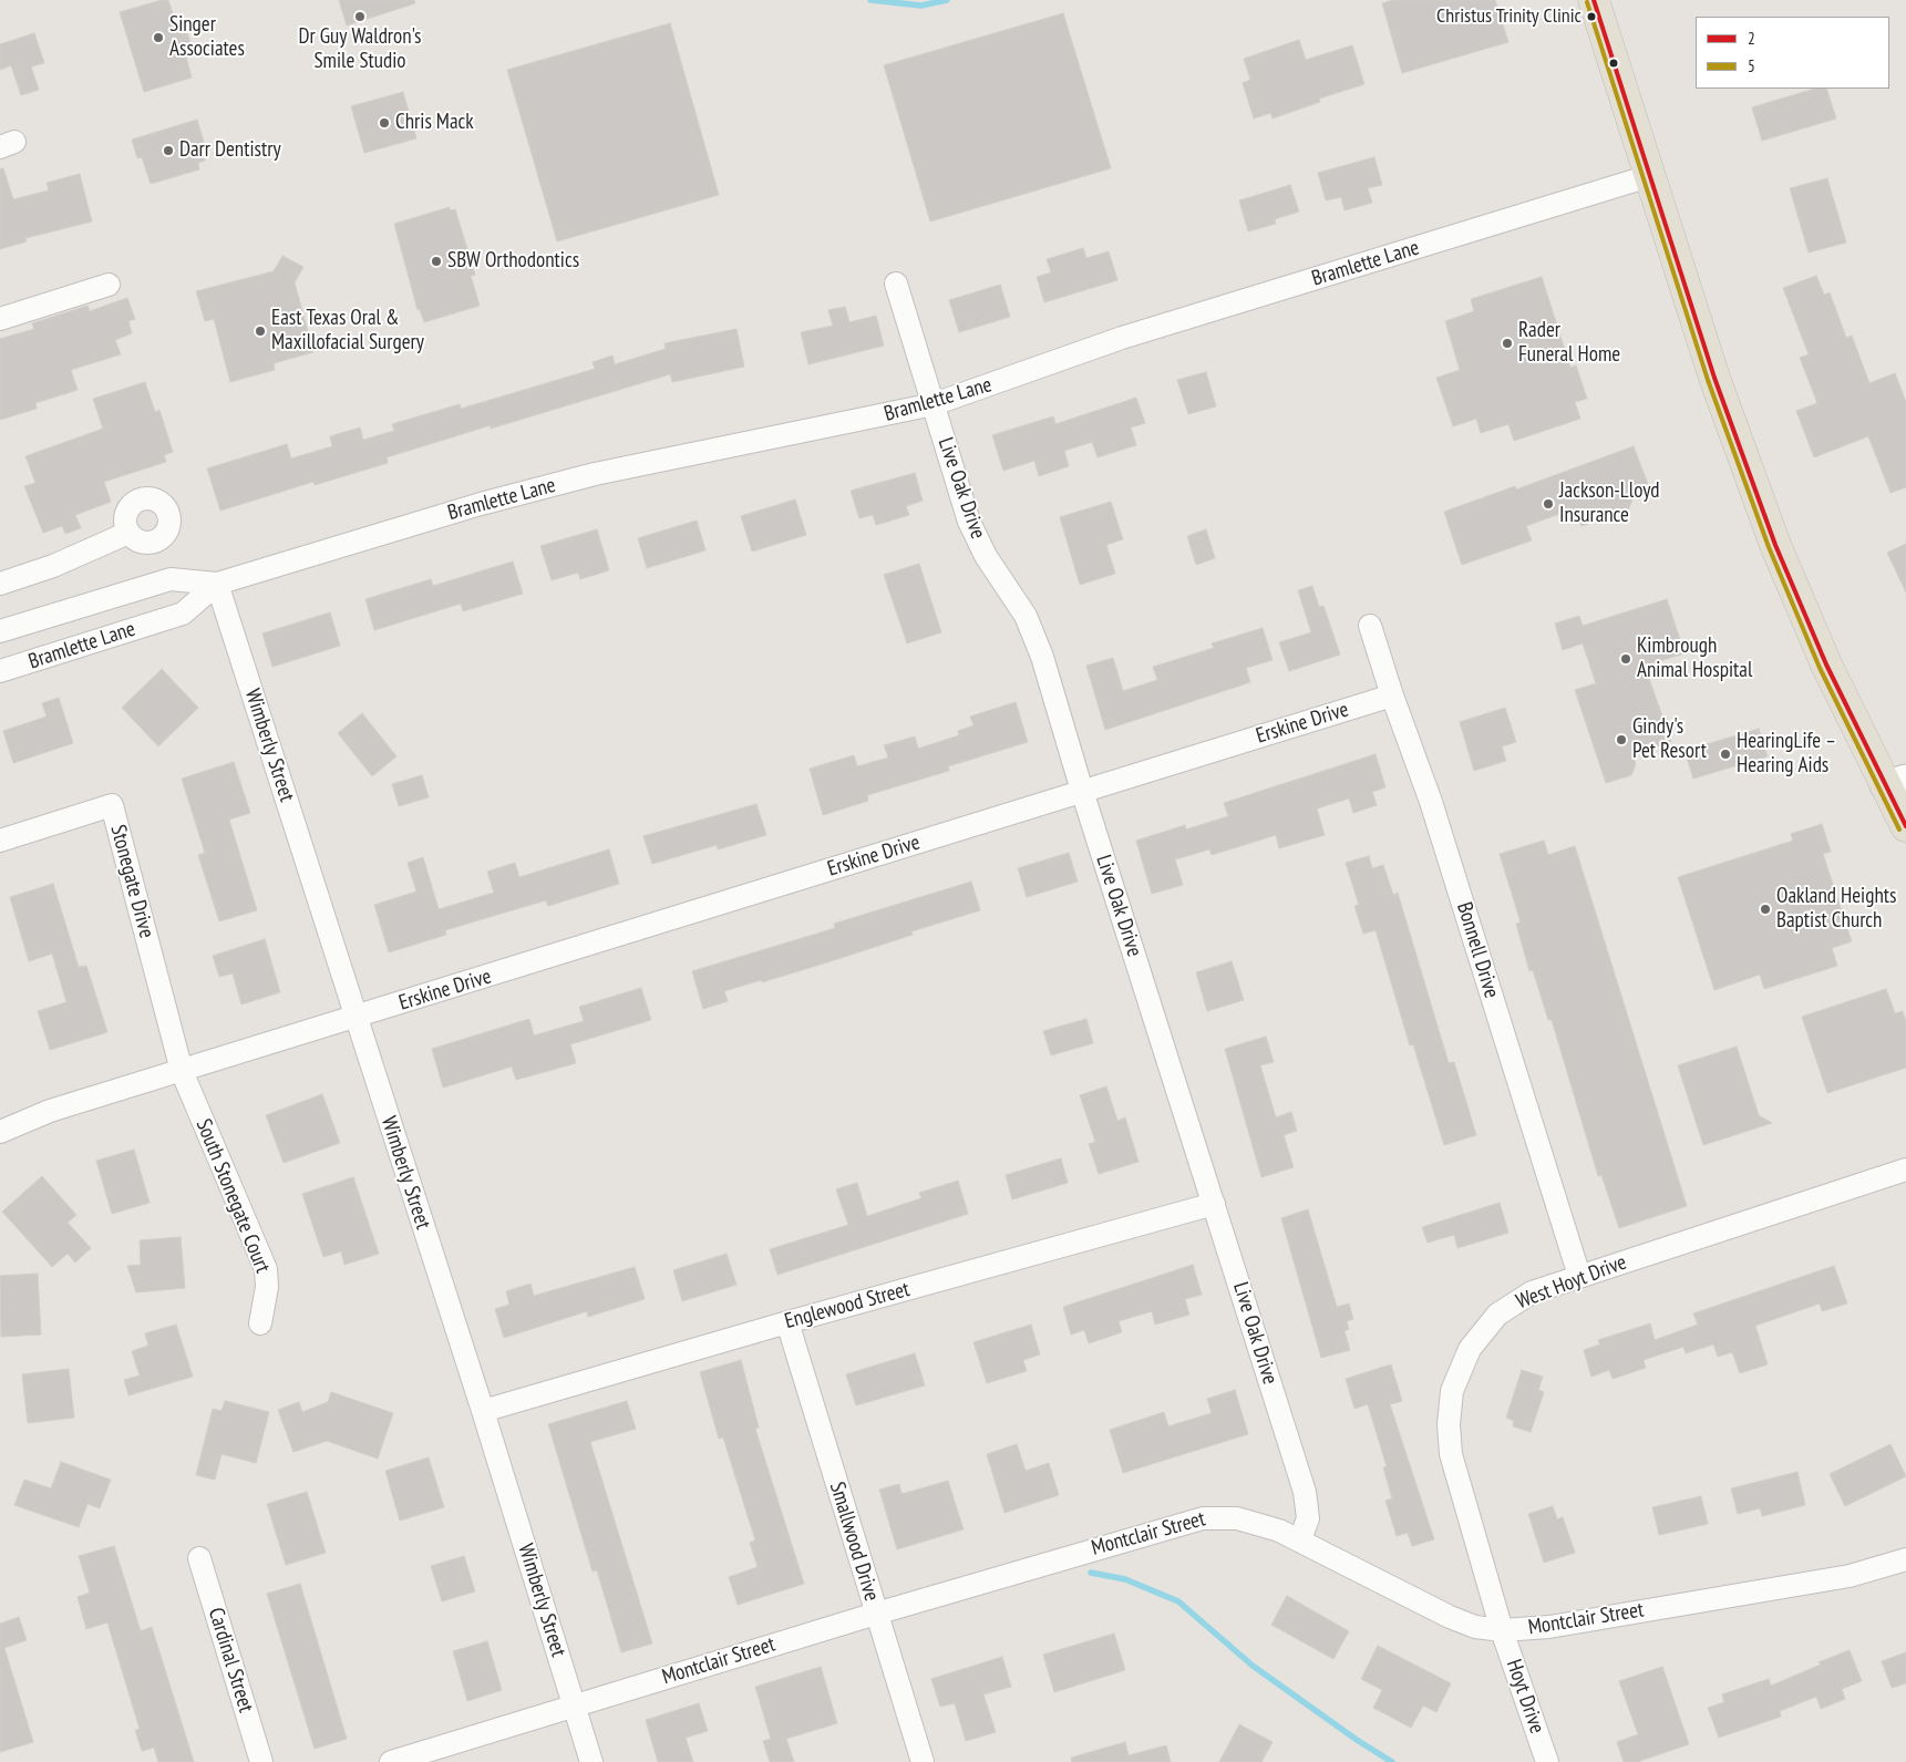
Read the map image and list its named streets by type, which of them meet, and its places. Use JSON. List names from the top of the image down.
{
  "streets": {
    "street": [
      "Bramlette Lane",
      "Live Oak Drive",
      "Erskine Drive",
      "Wimberly Street",
      "Stonegate Drive",
      "Bonnell Drive",
      "South Stonegate Court",
      "West Hoyt Drive",
      "Englewood Street",
      "Montclair Street",
      "Smallwood Drive",
      "Cardinal Street",
      "Hoyt Drive"
    ]
  },
  "crossings": [
    ["Bramlette Lane", "Live Oak Drive"],
    ["Bramlette Lane", "Wimberly Street"],
    ["Live Oak Drive", "Erskine Drive"],
    ["Live Oak Drive", "Englewood Street"],
    ["Live Oak Drive", "Montclair Street"],
    ["Erskine Drive", "Wimberly Street"],
    ["Erskine Drive", "Bonnell Drive"],
    ["Wimberly Street", "Englewood Street"],
    ["Wimberly Street", "Montclair Street"],
    ["Stonegate Drive", "South Stonegate Court"],
    ["Bonnell Drive", "West Hoyt Drive"],
    ["West Hoyt Drive", "Montclair Street"],
    ["West Hoyt Drive", "Hoyt Drive"],
    ["Englewood Street", "Smallwood Drive"],
    ["Montclair Street", "Smallwood Drive"],
    ["Montclair Street", "Hoyt Drive"]
  ],
  "places": [
    "Dr Guy Waldron's Smile Studio",
    "Christus Trinity Clinic",
    "Singer Associates",
    "Chris Mack",
    "Darr Dentistry",
    "SBW Orthodontics",
    "East Texas Oral & Maxillofacial Surgery",
    "Rader Funeral Home",
    "Jackson-Lloyd Insurance",
    "Kimbrough Animal Hospital",
    "Gindy's Pet Resort",
    "HearingLife – Hearing Aids",
    "Oakland Heights Baptist Church"
  ],
  "lines": ["transit line 2", "transit line 5"],
  "legend": ["2", "5"]
}
